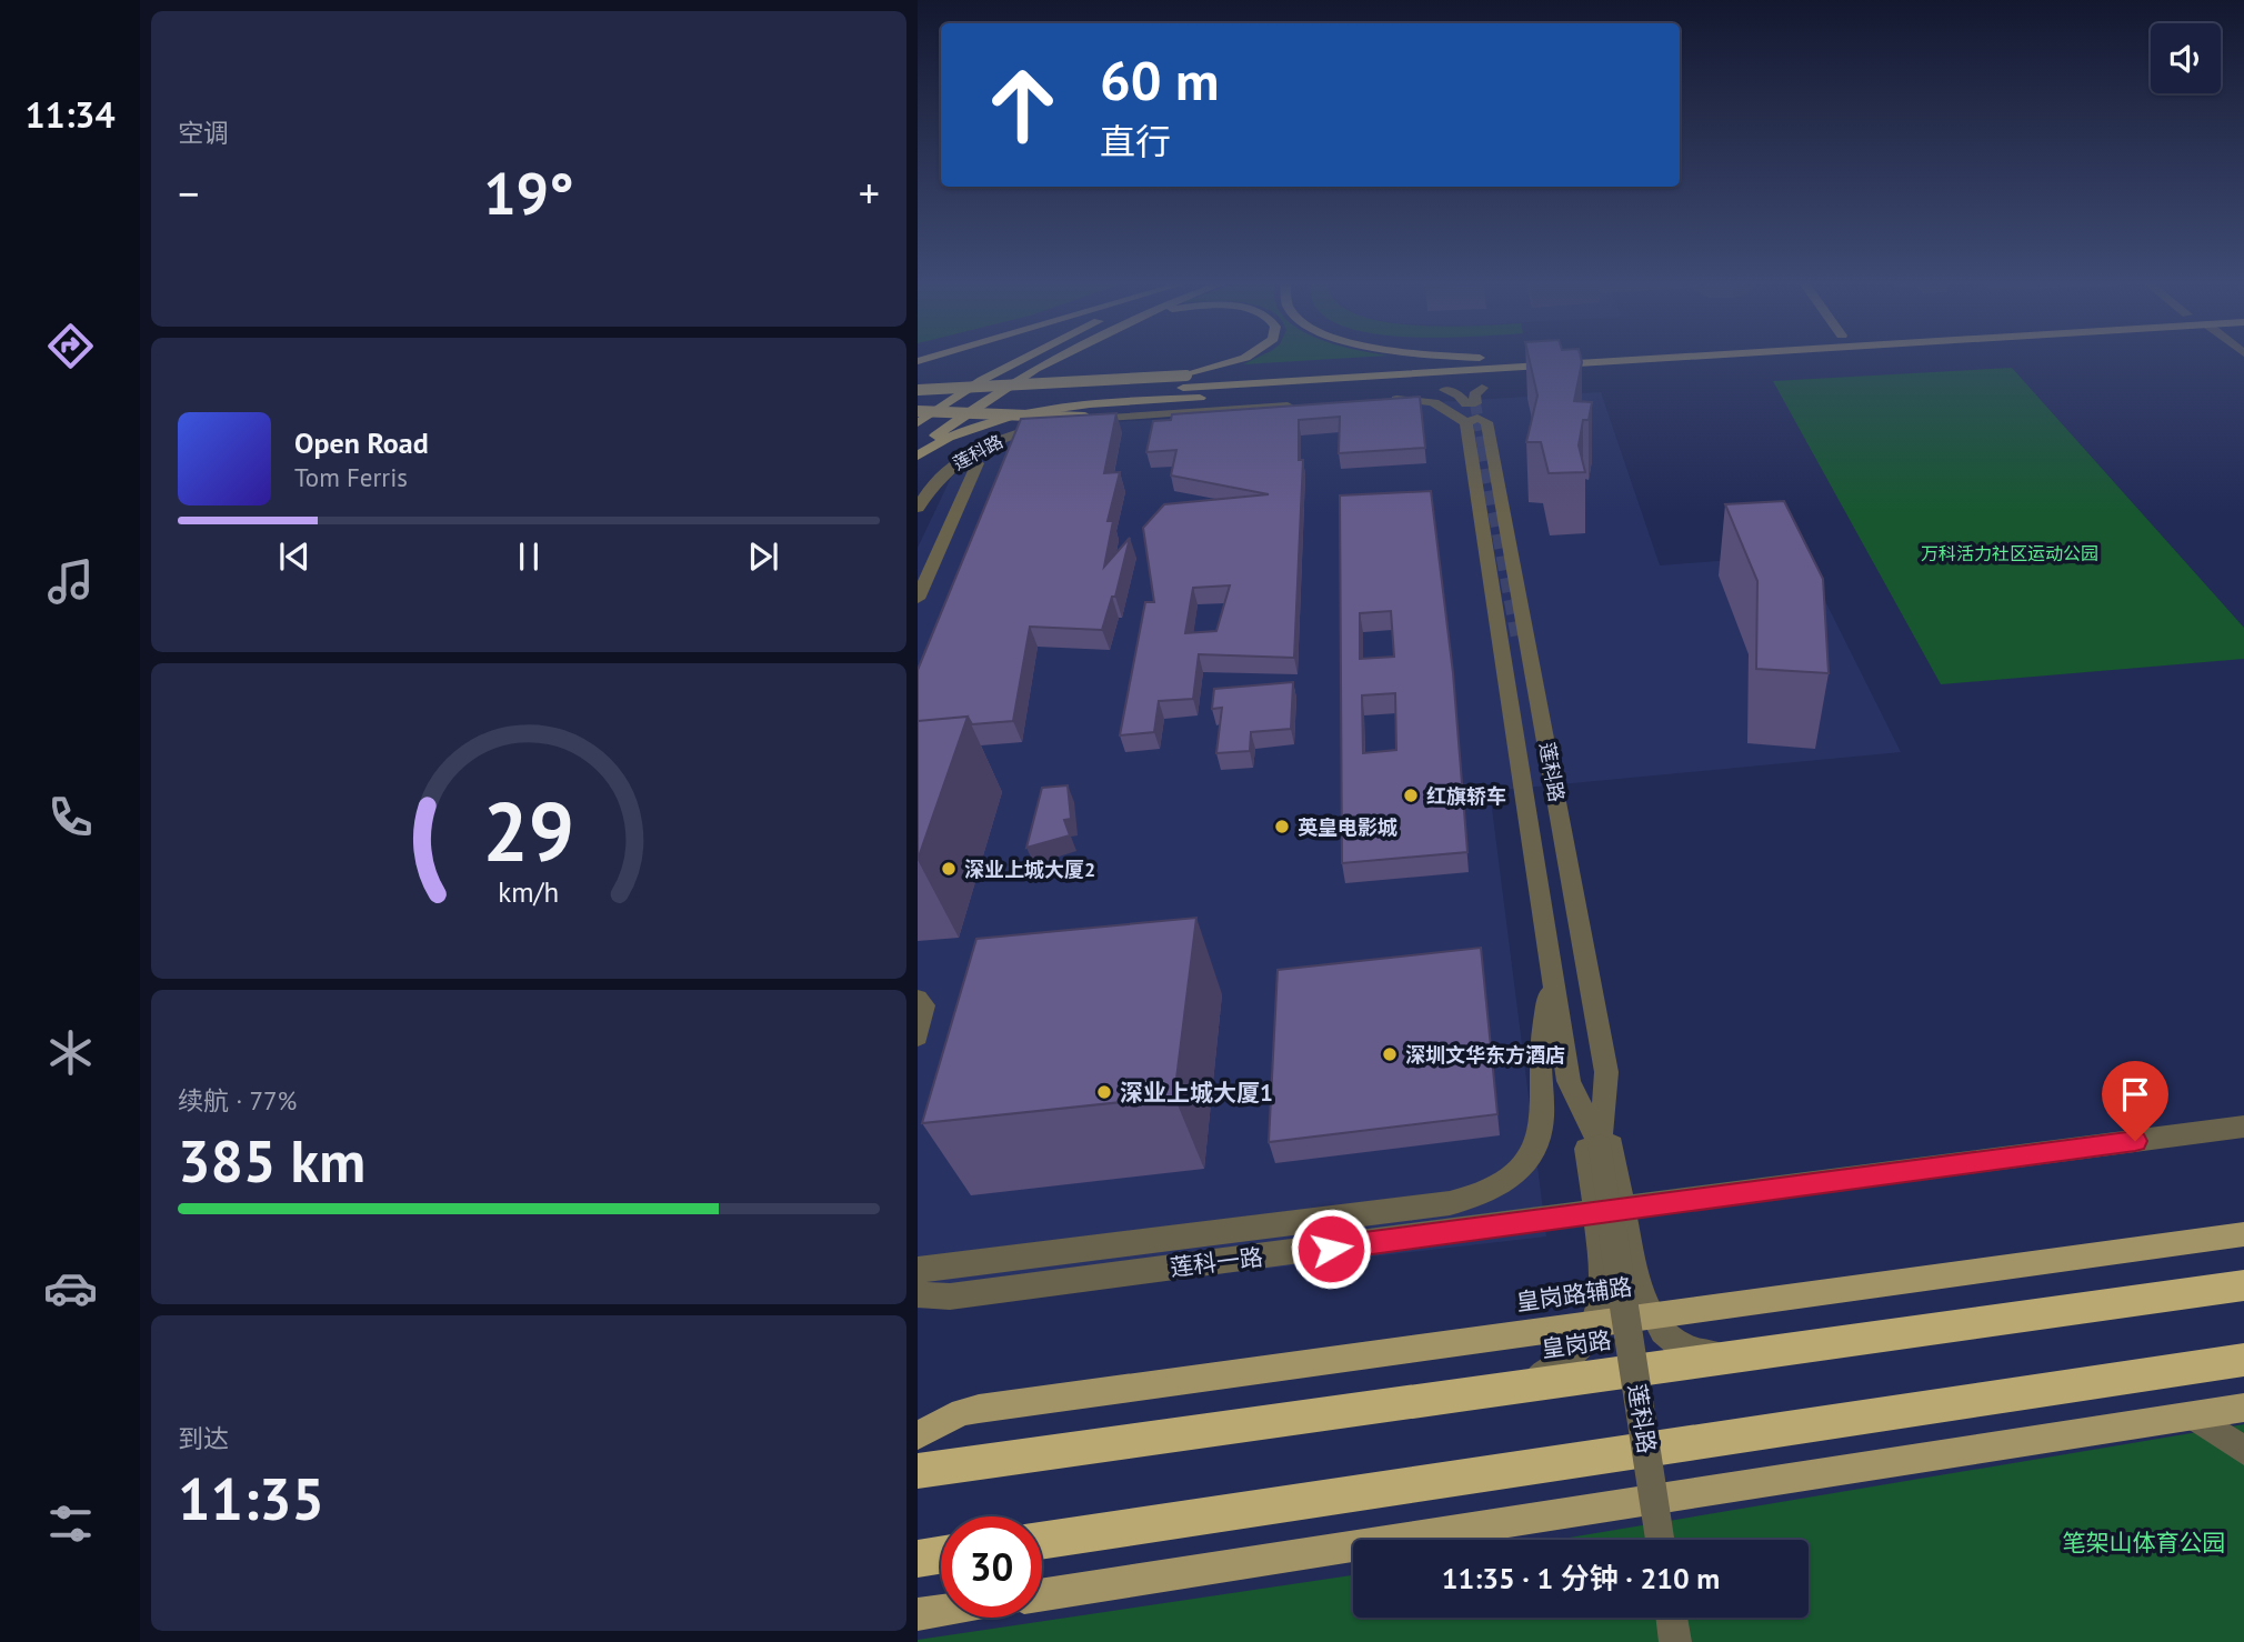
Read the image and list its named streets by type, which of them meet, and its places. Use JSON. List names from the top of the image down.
{
  "streets": {
    "highway": ["皇岗路"],
    "main road": ["皇岗路辅路"],
    "street": ["莲科路", "莲科一路"]
  },
  "crossings": [
    ["莲科路", "莲科一路"],
    ["莲科路", "皇岗路辅路"],
    ["莲科路", "皇岗路"]
  ],
  "parks": ["万科活力社区运动公园", "笔架山体育公园"],
  "places": [
    "红旗轿车",
    "英皇电影城",
    "深业上城大厦2",
    "深圳文华东方酒店",
    "深业上城大厦1"
  ],
  "page": {
    "tabs": "11:34",
    "tile": [
      "空调",
      ["续航 · 77%", "385 km"],
      ["到达", "11:35"]
    ],
    "turn": ["60 m", "直行"],
    "heat": ["−", "19°", "+"],
    "song": ["Open Road", "Tom Ferris"],
    "limit": "30",
    "trip": "11:35 · 1 分钟 · 210 m",
    "gauge": ["29", "km/h"]
  }
}
